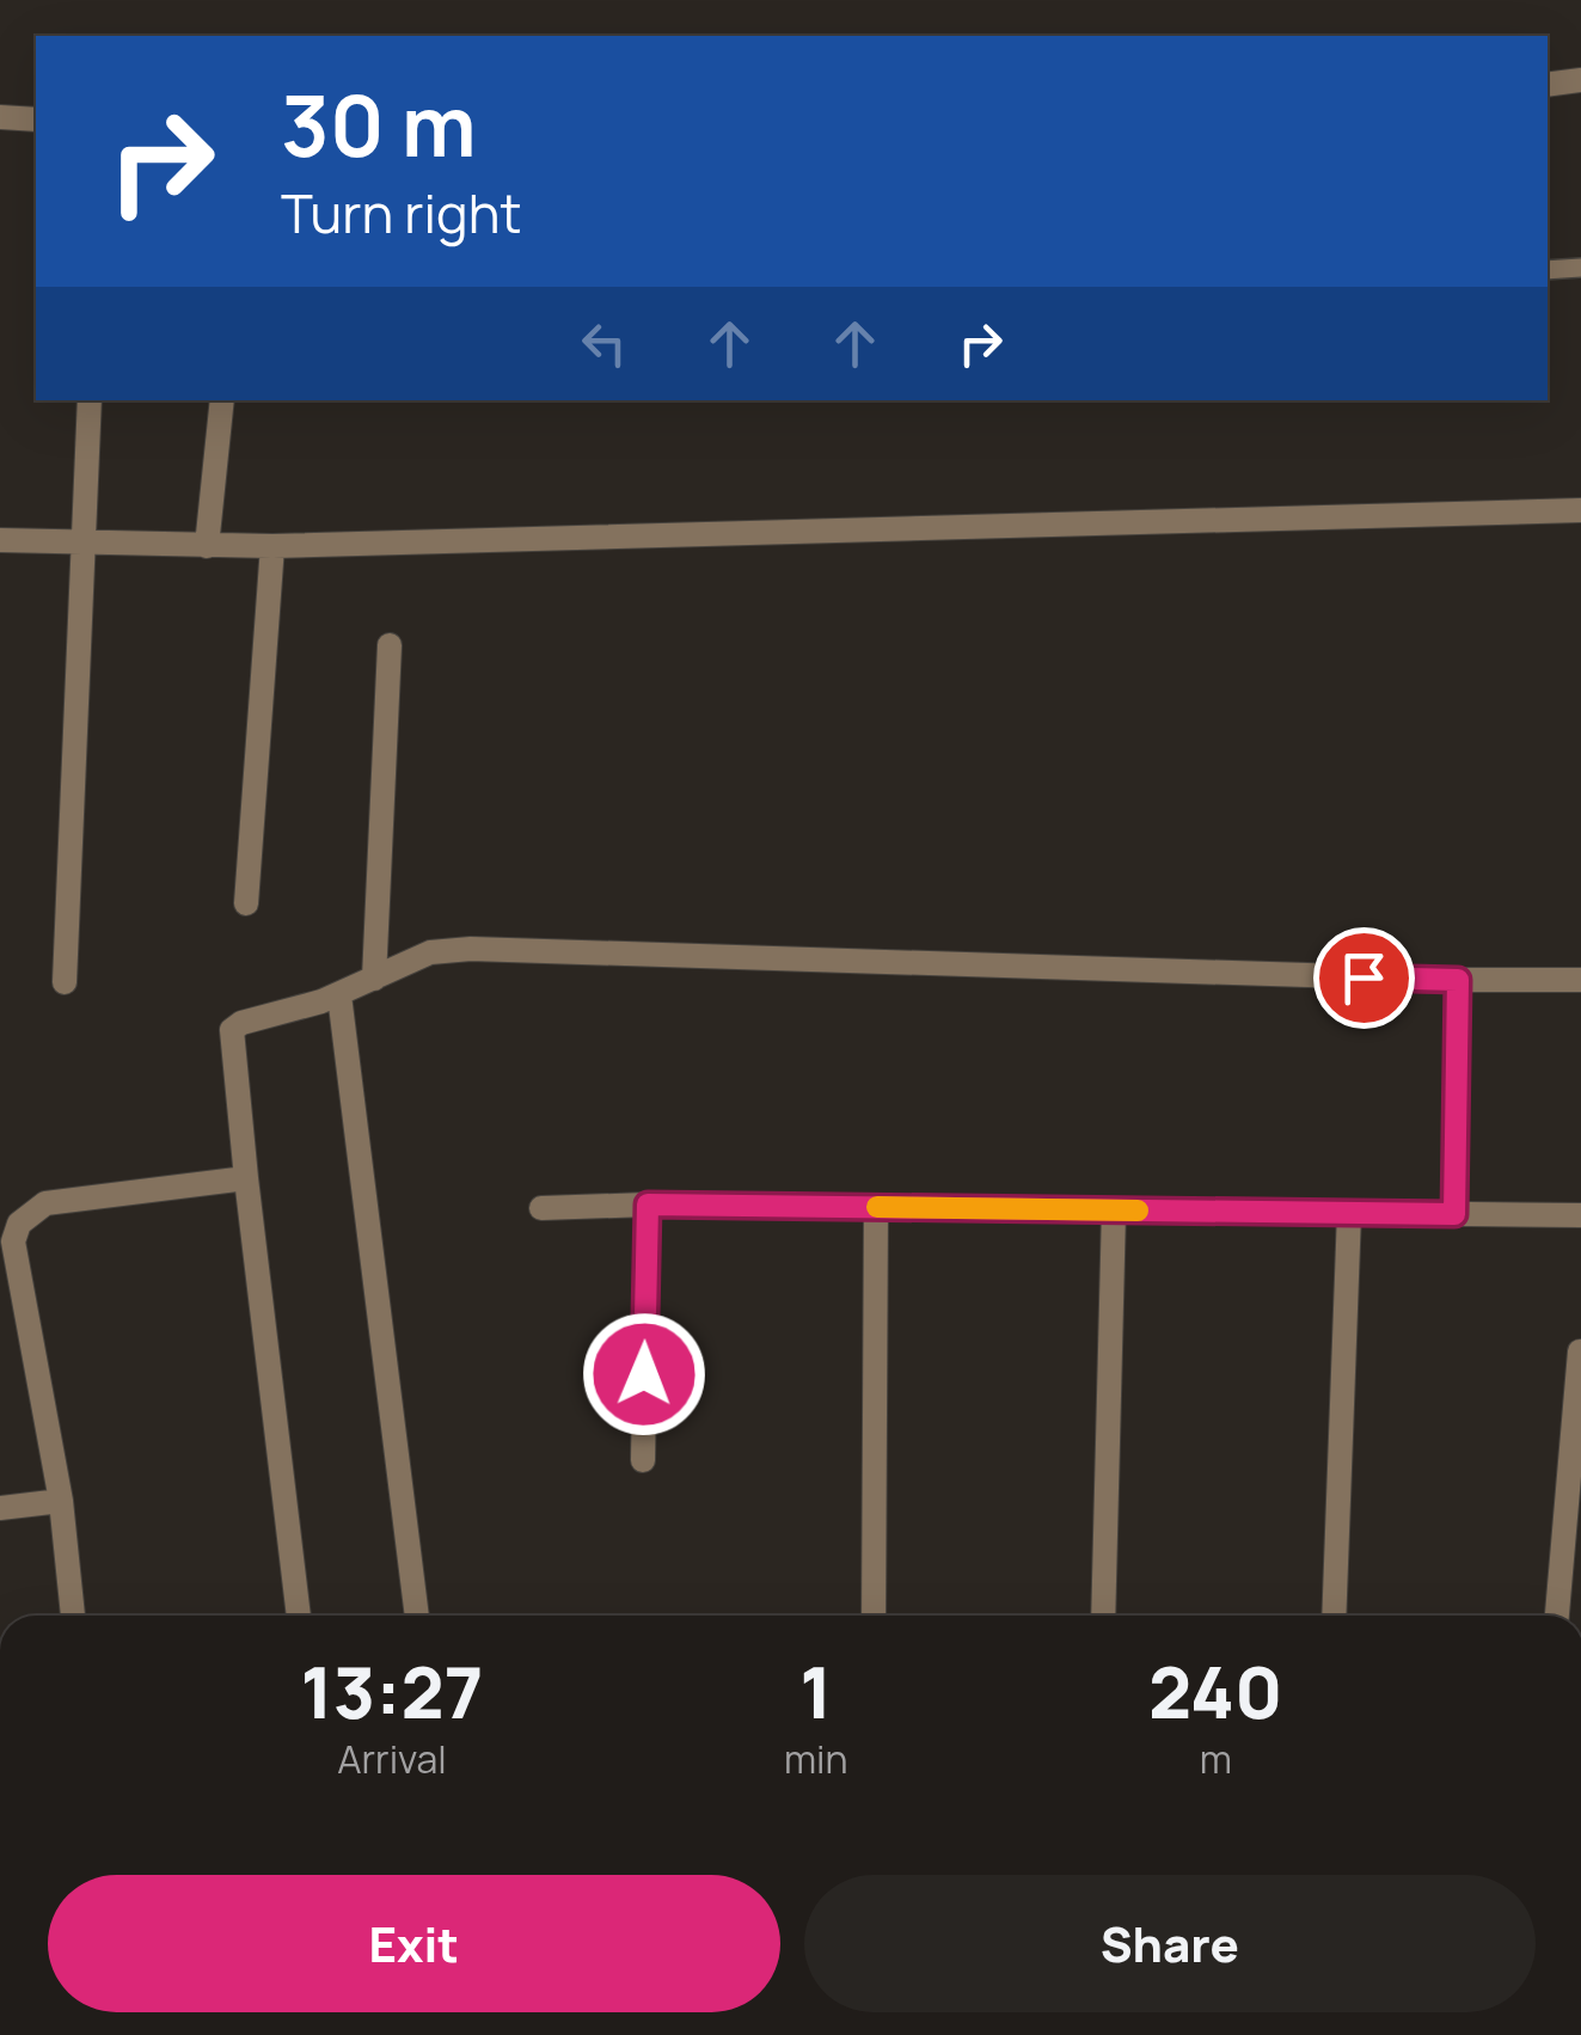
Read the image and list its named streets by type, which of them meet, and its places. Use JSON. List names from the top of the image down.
{
  "page": {
    "turn": ["30 m", "Turn right"],
    "eta": [
      "13:27",
      "Arrival",
      "1",
      "min",
      "240",
      "m"
    ],
    "buttons": ["Exit", "Share"]
  }
}
